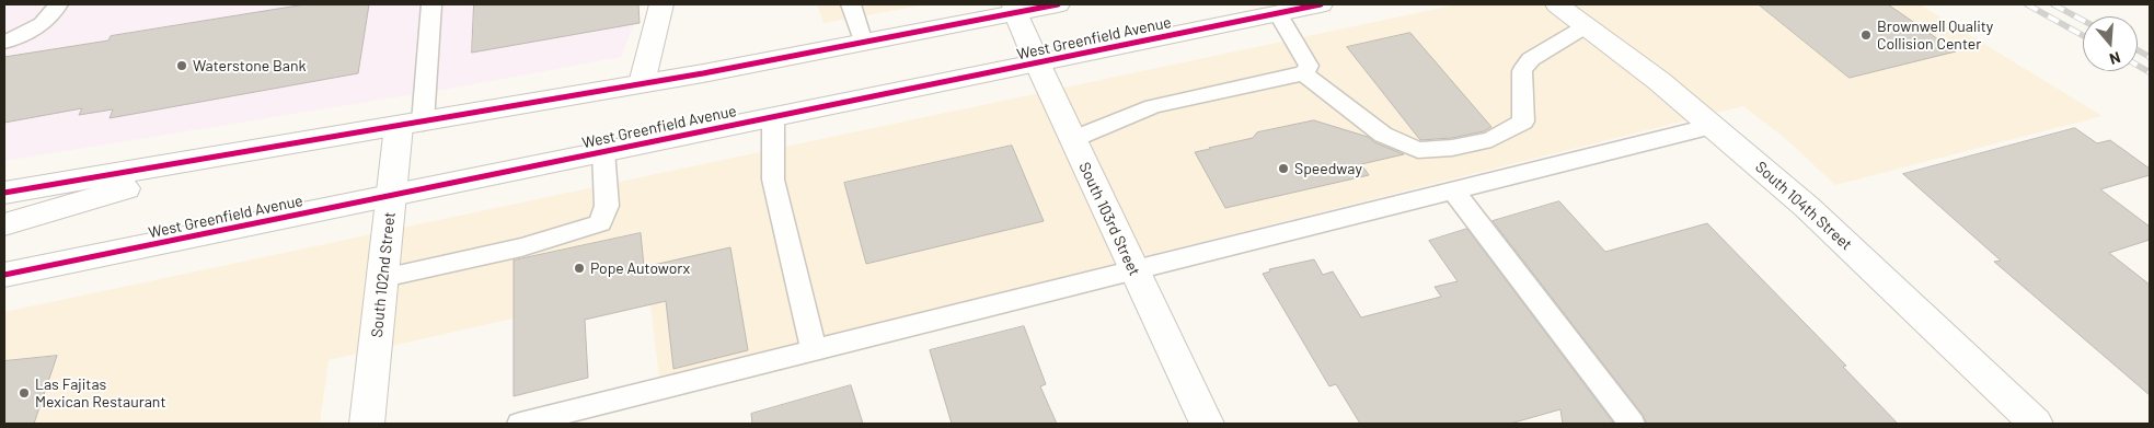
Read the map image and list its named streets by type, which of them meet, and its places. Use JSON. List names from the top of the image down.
{
  "streets": {
    "main road": [
      "West Greenfield Avenue",
      "South 104th Street",
      "South 103rd Street",
      "South 102nd Street"
    ]
  },
  "crossings": [
    ["West Greenfield Avenue", "South 103rd Street"],
    ["West Greenfield Avenue", "South 102nd Street"]
  ],
  "places": [
    "Brownwell Quality Collision Center",
    "Waterstone Bank",
    "Speedway",
    "Pope Autoworx",
    "Las Fajitas Mexican Restaurant"
  ],
  "north": "bottom"
}
